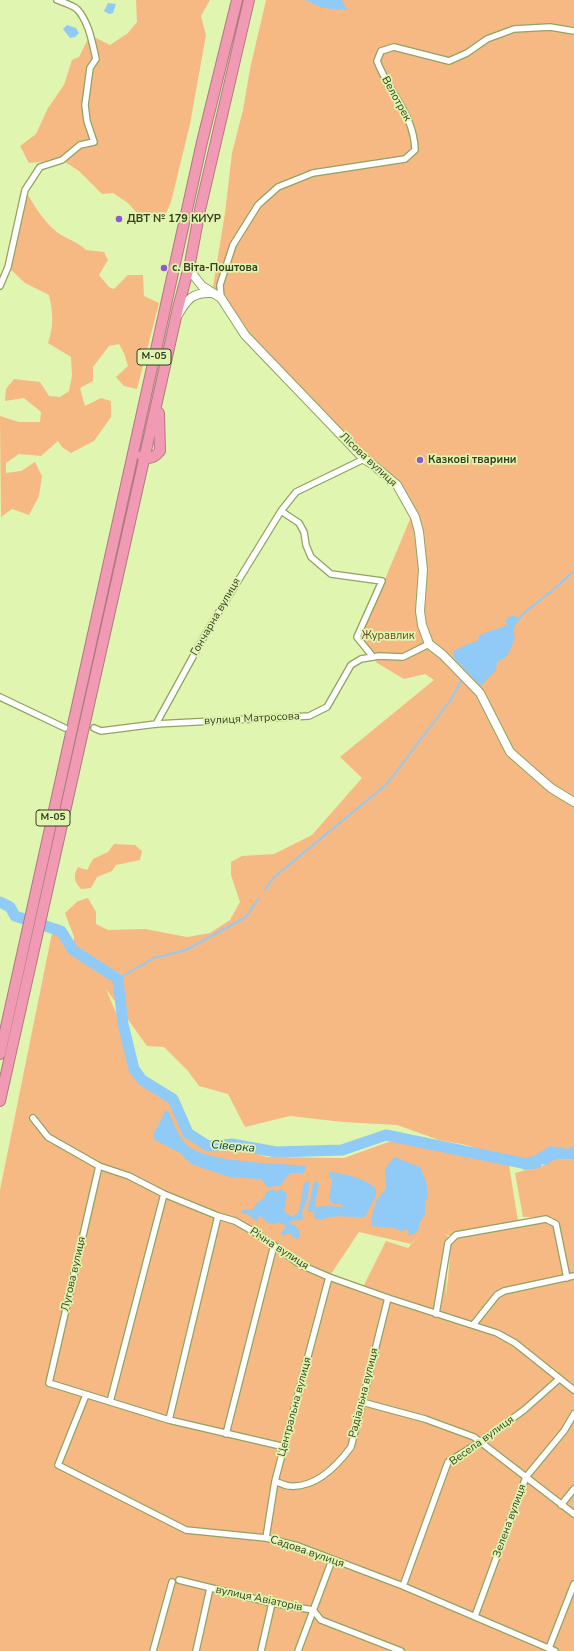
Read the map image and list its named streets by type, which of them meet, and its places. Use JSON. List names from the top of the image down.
{
  "streets": {
    "highway": ["М-05"],
    "street": [
      "Велотрек",
      "Лісова вулиця",
      "Гончарна вулиця",
      "вулиця Матросова",
      "Річна вулиця",
      "Лугова вулиця",
      "Радіальна вулиця",
      "Центральна вулиця",
      "Весела вулиця",
      "Зелена вулиця",
      "Садова вулиця",
      "вулиця Авіаторів"
    ]
  },
  "crossings": [
    ["Велотрек", "Лісова вулиця"],
    ["М-05", "Лісова вулиця"],
    ["Лісова вулиця", "Гончарна вулиця"],
    ["Лісова вулиця", "вулиця Матросова"],
    ["Гончарна вулиця", "вулиця Матросова"],
    ["Річна вулиця", "Лугова вулиця"],
    ["Річна вулиця", "Радіальна вулиця"],
    ["Річна вулиця", "Центральна вулиця"],
    ["Річна вулиця", "Весела вулиця"],
    ["Лугова вулиця", "Садова вулиця"],
    ["Радіальна вулиця", "Центральна вулиця"],
    ["Центральна вулиця", "Садова вулиця"],
    ["Весела вулиця", "Садова вулиця"],
    ["Зелена вулиця", "Садова вулиця"]
  ],
  "water": ["Сіверка"],
  "parks": ["Журавлик"],
  "places": ["ДВТ № 179 КИУР", "с. Віта-Поштова", "Казкові тварини"]
}
